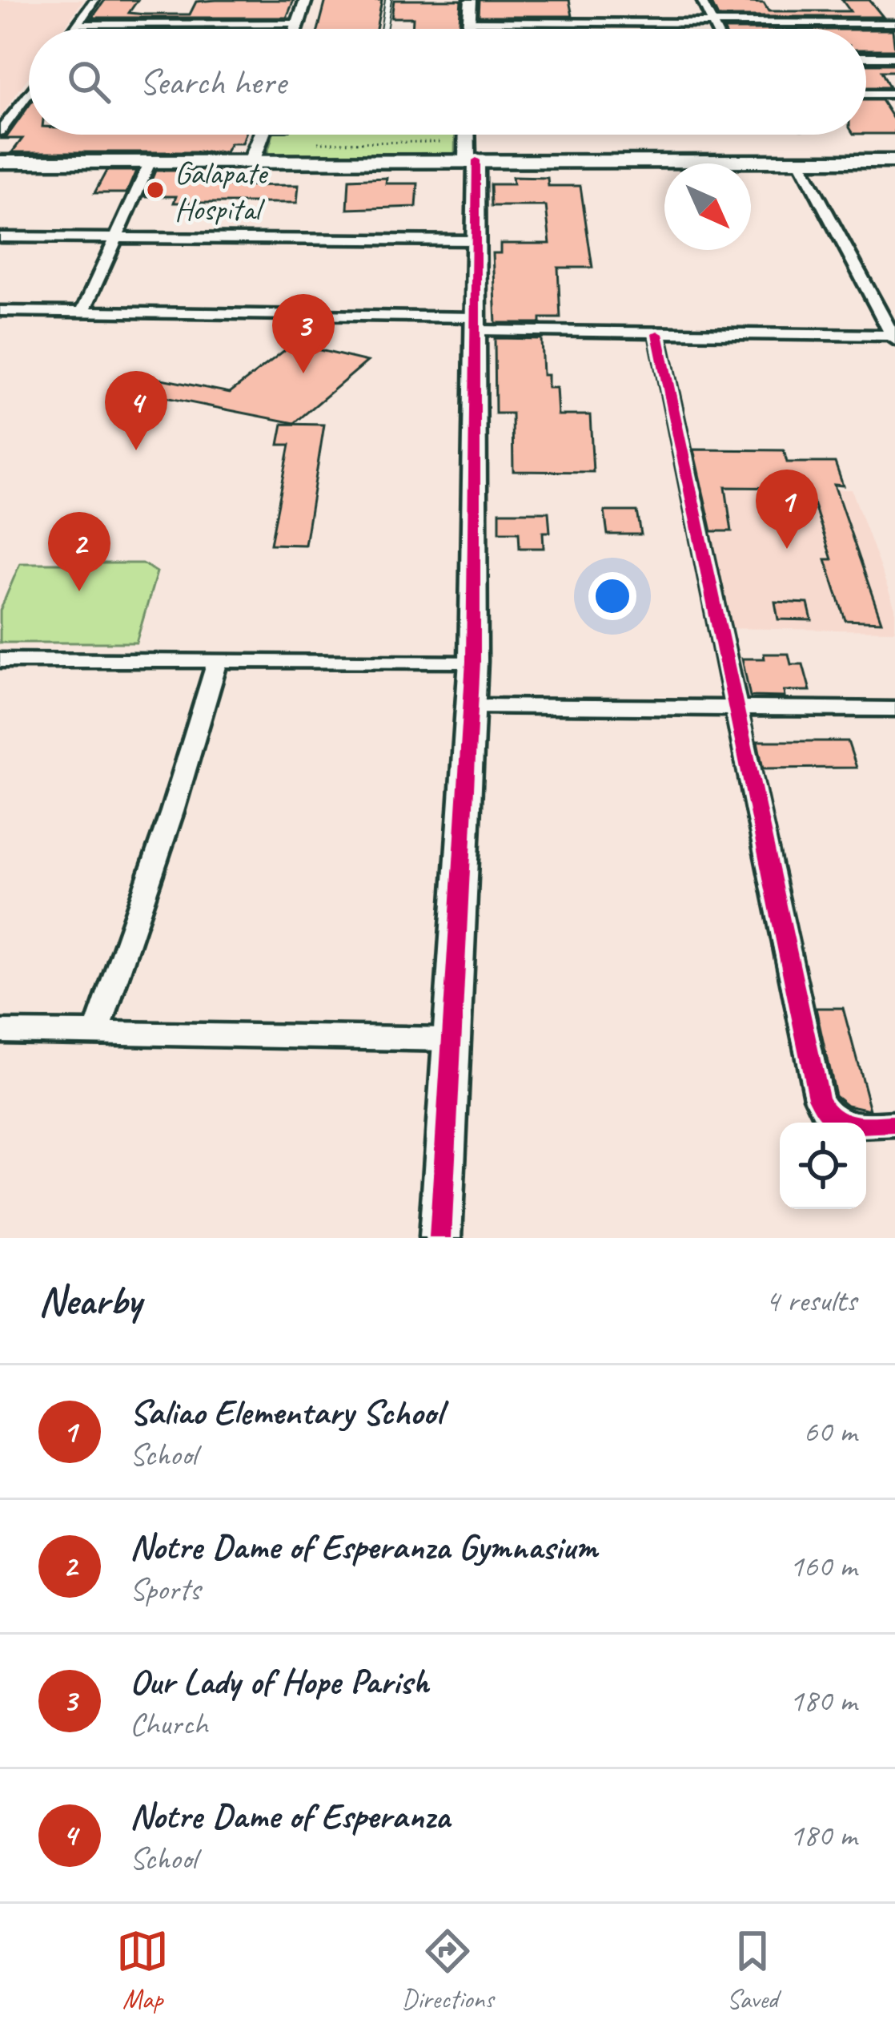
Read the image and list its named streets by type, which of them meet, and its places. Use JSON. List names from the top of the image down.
{
  "places": ["Galapate Hospital"],
  "north": "bottom right",
  "page": {
    "search": "Search here",
    "pins": [
      "3",
      "4",
      "1",
      "2"
    ],
    "heading": ["Nearby", "4 results"],
    "list": [
      {
        "mark": "1",
        "name": "Saliao Elementary School",
        "note": "School",
        "value": "60 m"
      },
      {
        "mark": "2",
        "name": "Notre Dame of Esperanza Gymnasium",
        "note": "Sports",
        "value": "160 m"
      },
      {
        "mark": "3",
        "name": "Our Lady of Hope Parish",
        "note": "Church",
        "value": "180 m"
      },
      {
        "mark": "4",
        "name": "Notre Dame of Esperanza",
        "note": "School",
        "value": "180 m"
      }
    ],
    "nav": ["Map", "Directions", "Saved"]
  }
}
